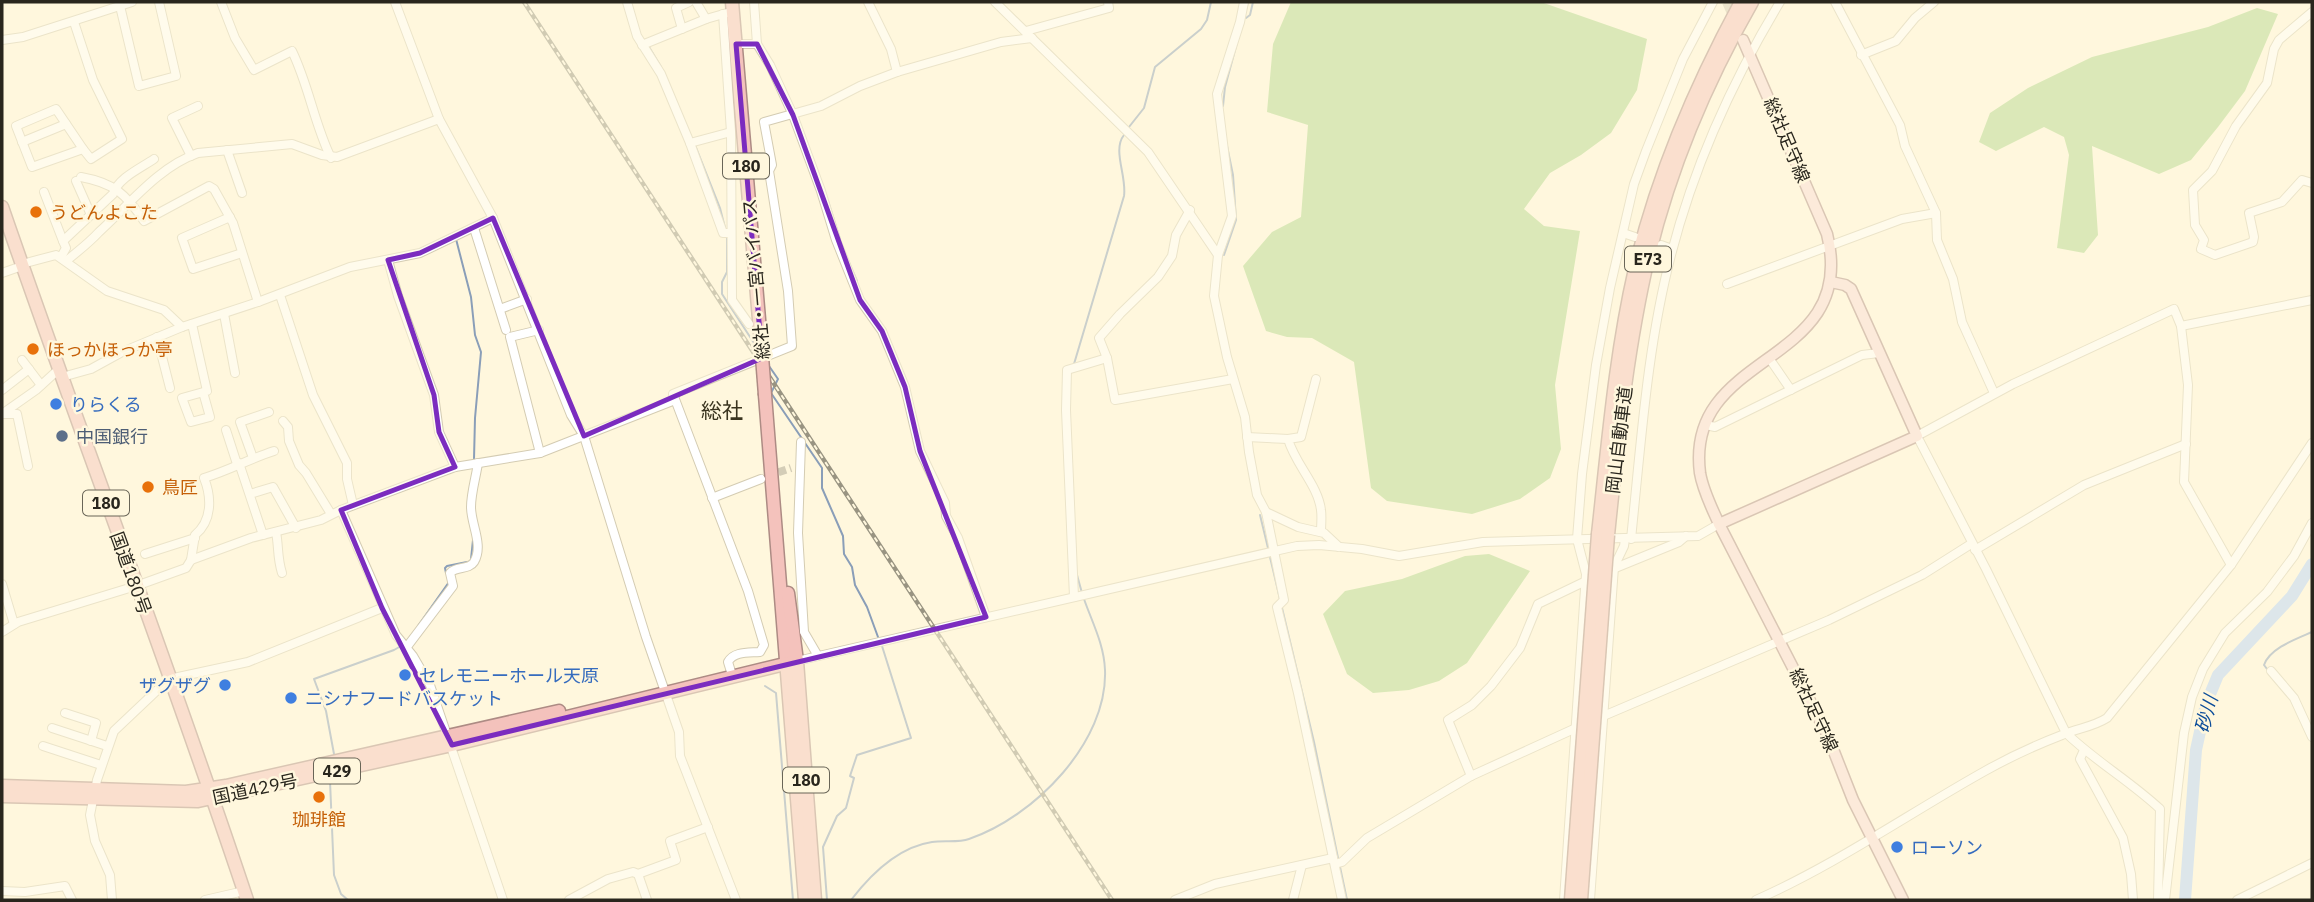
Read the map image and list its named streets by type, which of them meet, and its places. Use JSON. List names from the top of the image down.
{
  "streets": {
    "highway": [
      "180",
      "E73",
      "総社・一宮バイパス",
      "岡山自動車道",
      "国道180号",
      "429",
      "国道429号"
    ],
    "main road": ["総社足守線"]
  },
  "crossings": [
    ["総社・一宮バイパス", "国道429号"],
    ["国道180号", "国道429号"]
  ],
  "districts": ["総社"],
  "water": ["砂川"],
  "places": [
    "うどんよこた",
    "ほっかほっか亭",
    "りらくる",
    "中国銀行",
    "鳥匠",
    "セレモニーホール天原",
    "ザグザグ",
    "ニシナフードバスケット",
    "珈琲館",
    "ローソン"
  ]
}
